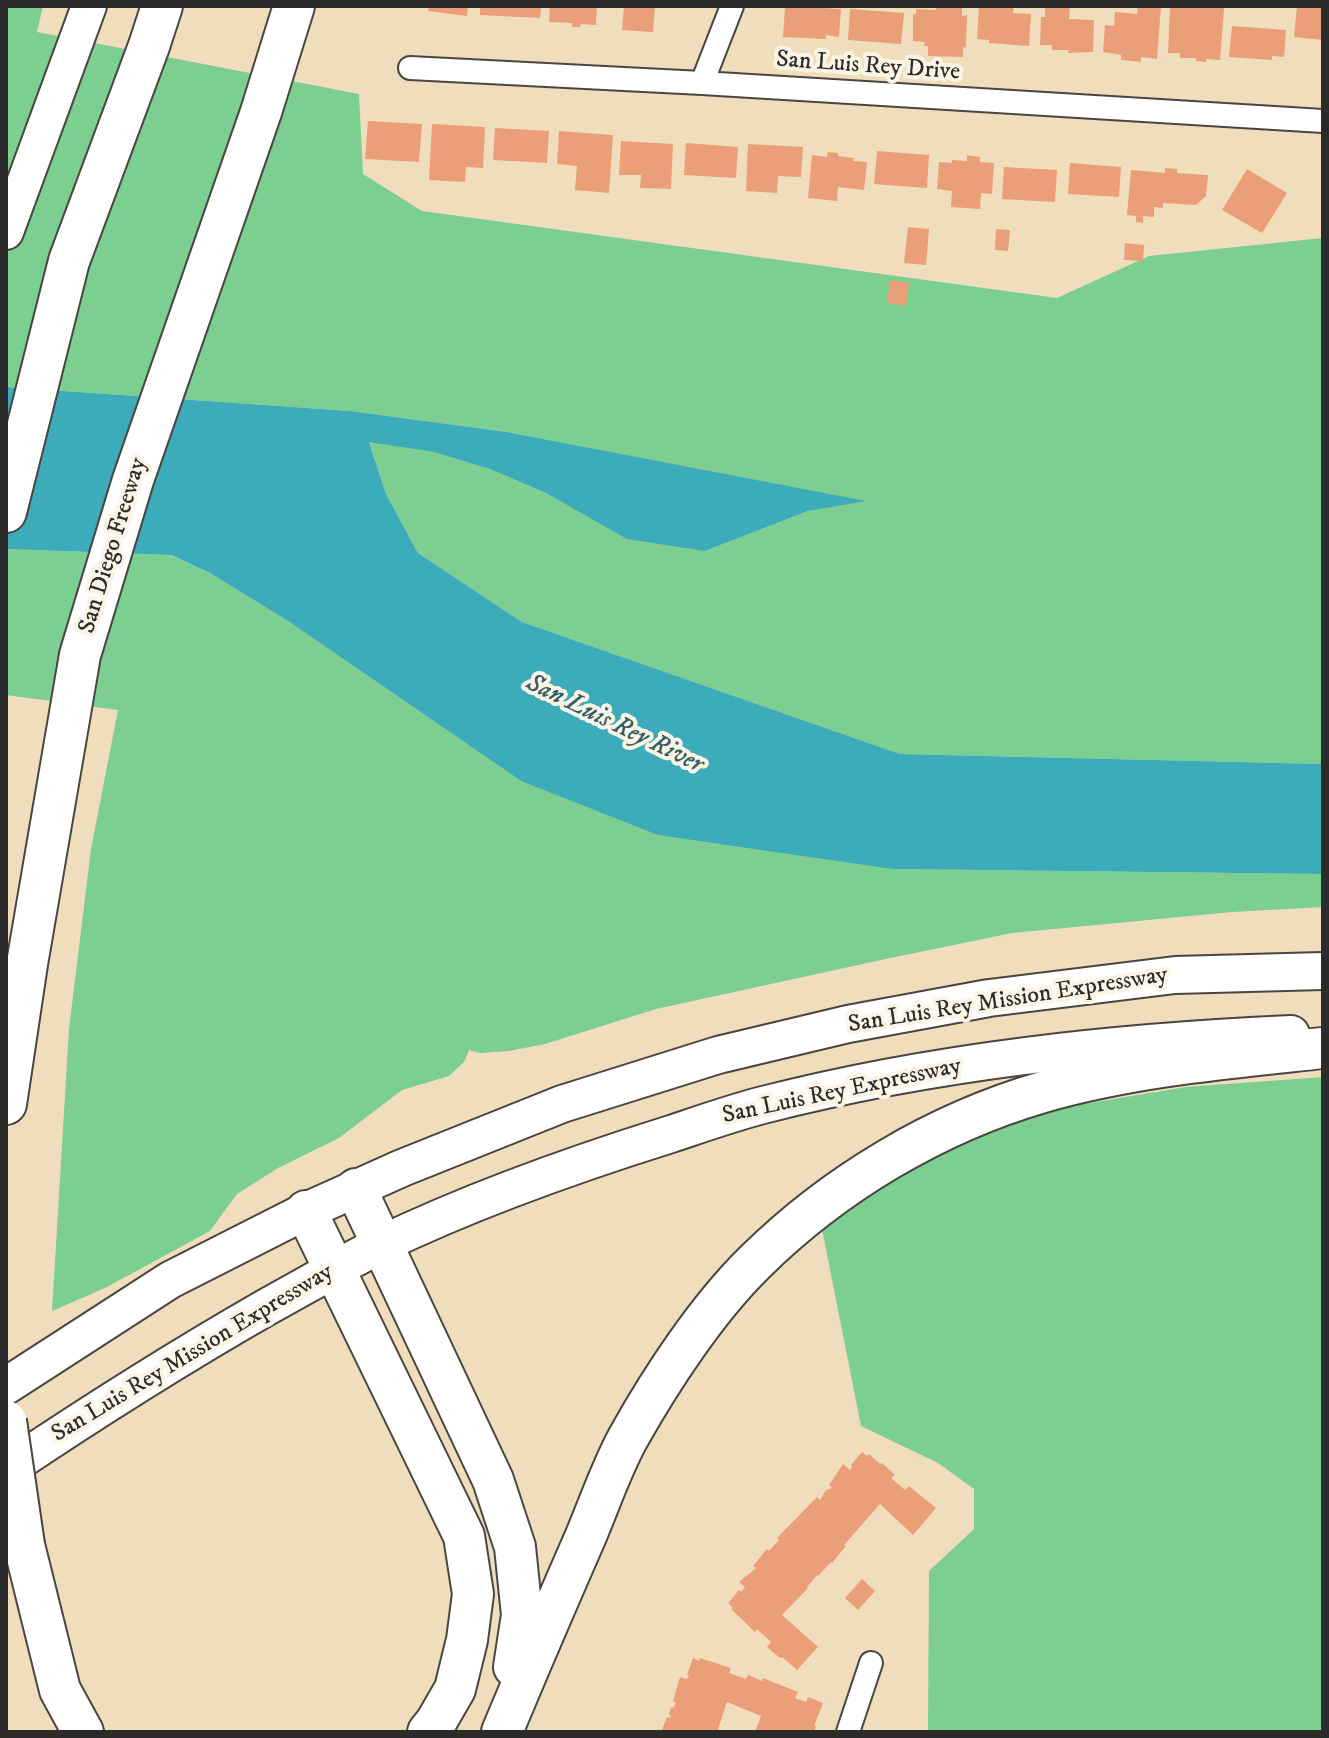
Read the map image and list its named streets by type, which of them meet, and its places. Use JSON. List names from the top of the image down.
{
  "streets": {
    "highway": ["San Diego Freeway", "San Luis Rey Mission Expressway", "San Luis Rey Expressway"],
    "street": ["San Luis Rey Drive"]
  },
  "crossings": [
    ["San Luis Rey Mission Expressway", "San Luis Rey Expressway"]
  ],
  "water": ["San Luis Rey River"]
}
